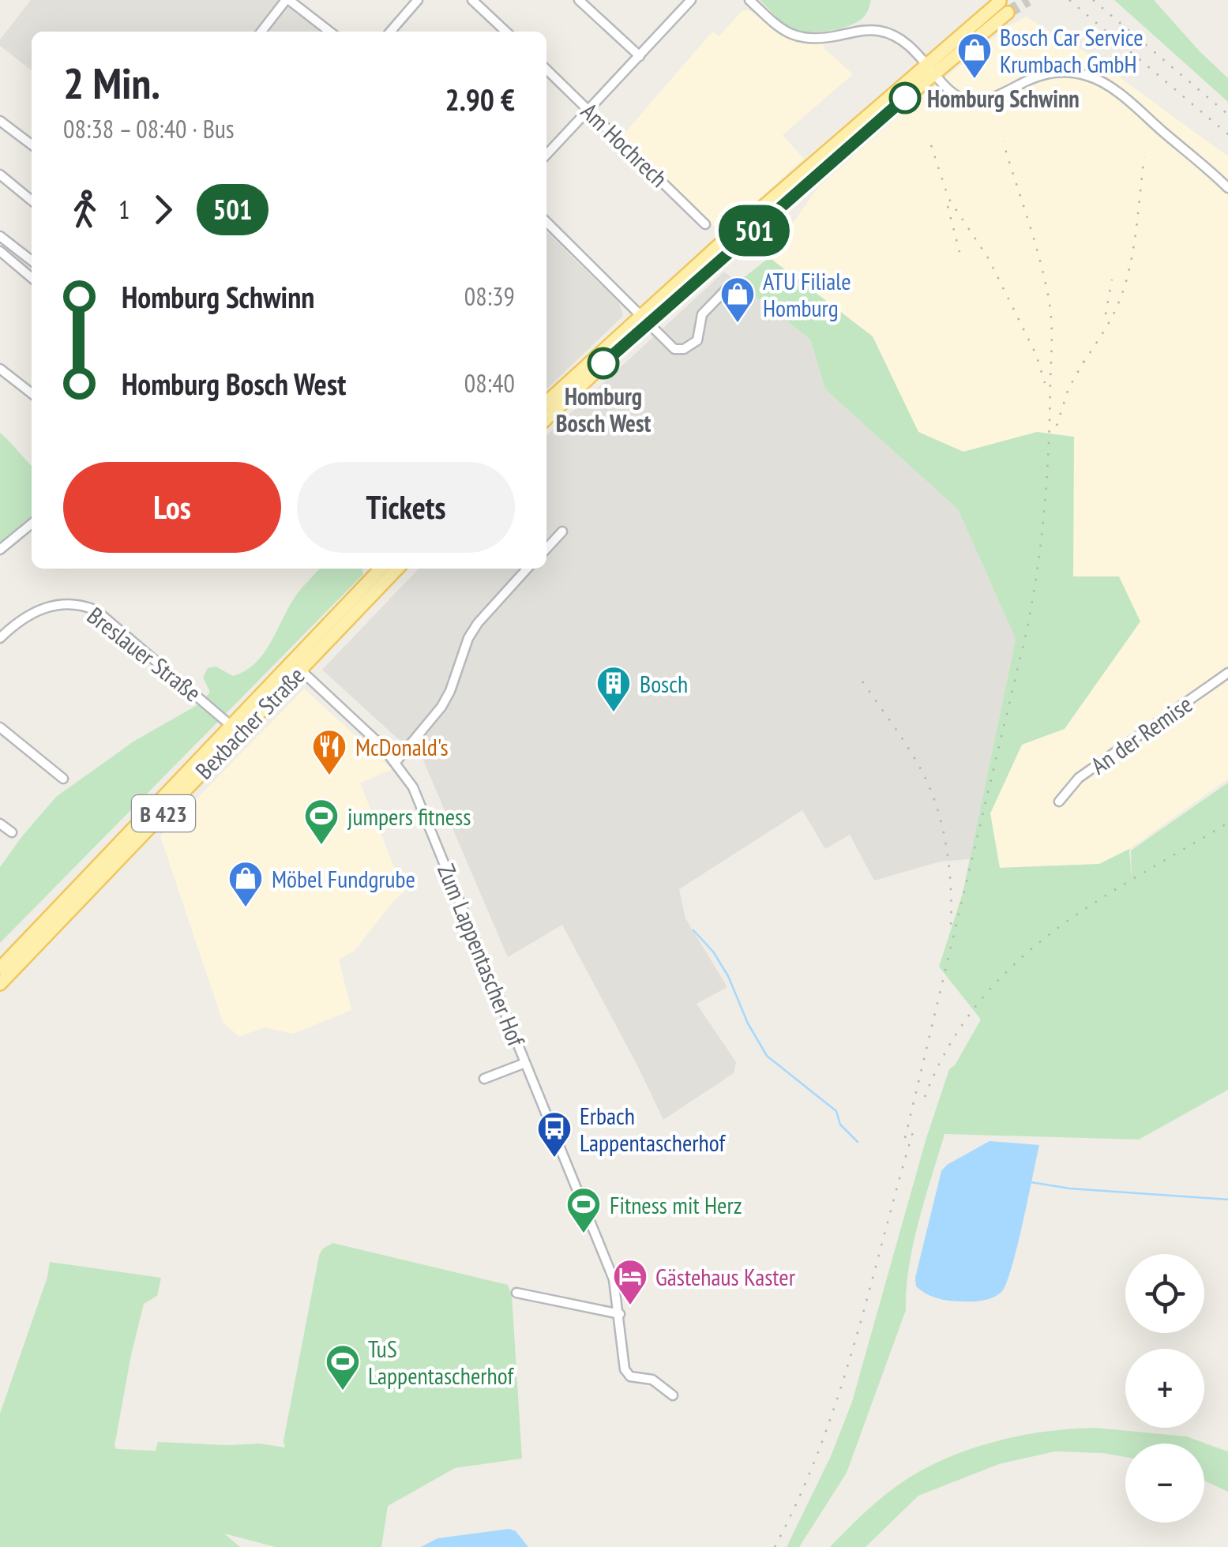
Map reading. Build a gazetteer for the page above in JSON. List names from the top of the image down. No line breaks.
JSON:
{"streets":{"main road":["Bexbacher Straße","B 423"],"street":["Am Hochrech","Breslauer Straße","An der Remise","Zum Lappentascher Hof"]},"crossings":[["Breslauer Straße","Bexbacher Straße"],["Bexbacher Straße","Zum Lappentascher Hof"]],"places":{"shop":["Bosch Car Service Krumbach GmbH","ATU Filiale Homburg","Möbel Fundgrube"],"other":["Homburg Schwinn","Homburg Bosch West"],"building":["Bosch"],"restaurant":["McDonald's"],"sports":["jumpers fitness","Fitness mit Herz","TuS Lappentascherhof"],"bus stop":["Erbach Lappentascherhof"],"hotel":["Gästehaus Kaster"]},"lines":["bus line 501"],"page":{"on_map":"501","heading":["2 Min.","08:38 – 08:40 · Bus","2.90 €"],"legs":["1","501"],"list":[{"name":"Homburg Schwinn","value":"08:39"},{"name":"Homburg Bosch West","value":"08:40"}],"buttons":["Los","Tickets"],"map_buttons":["+","−"]}}
